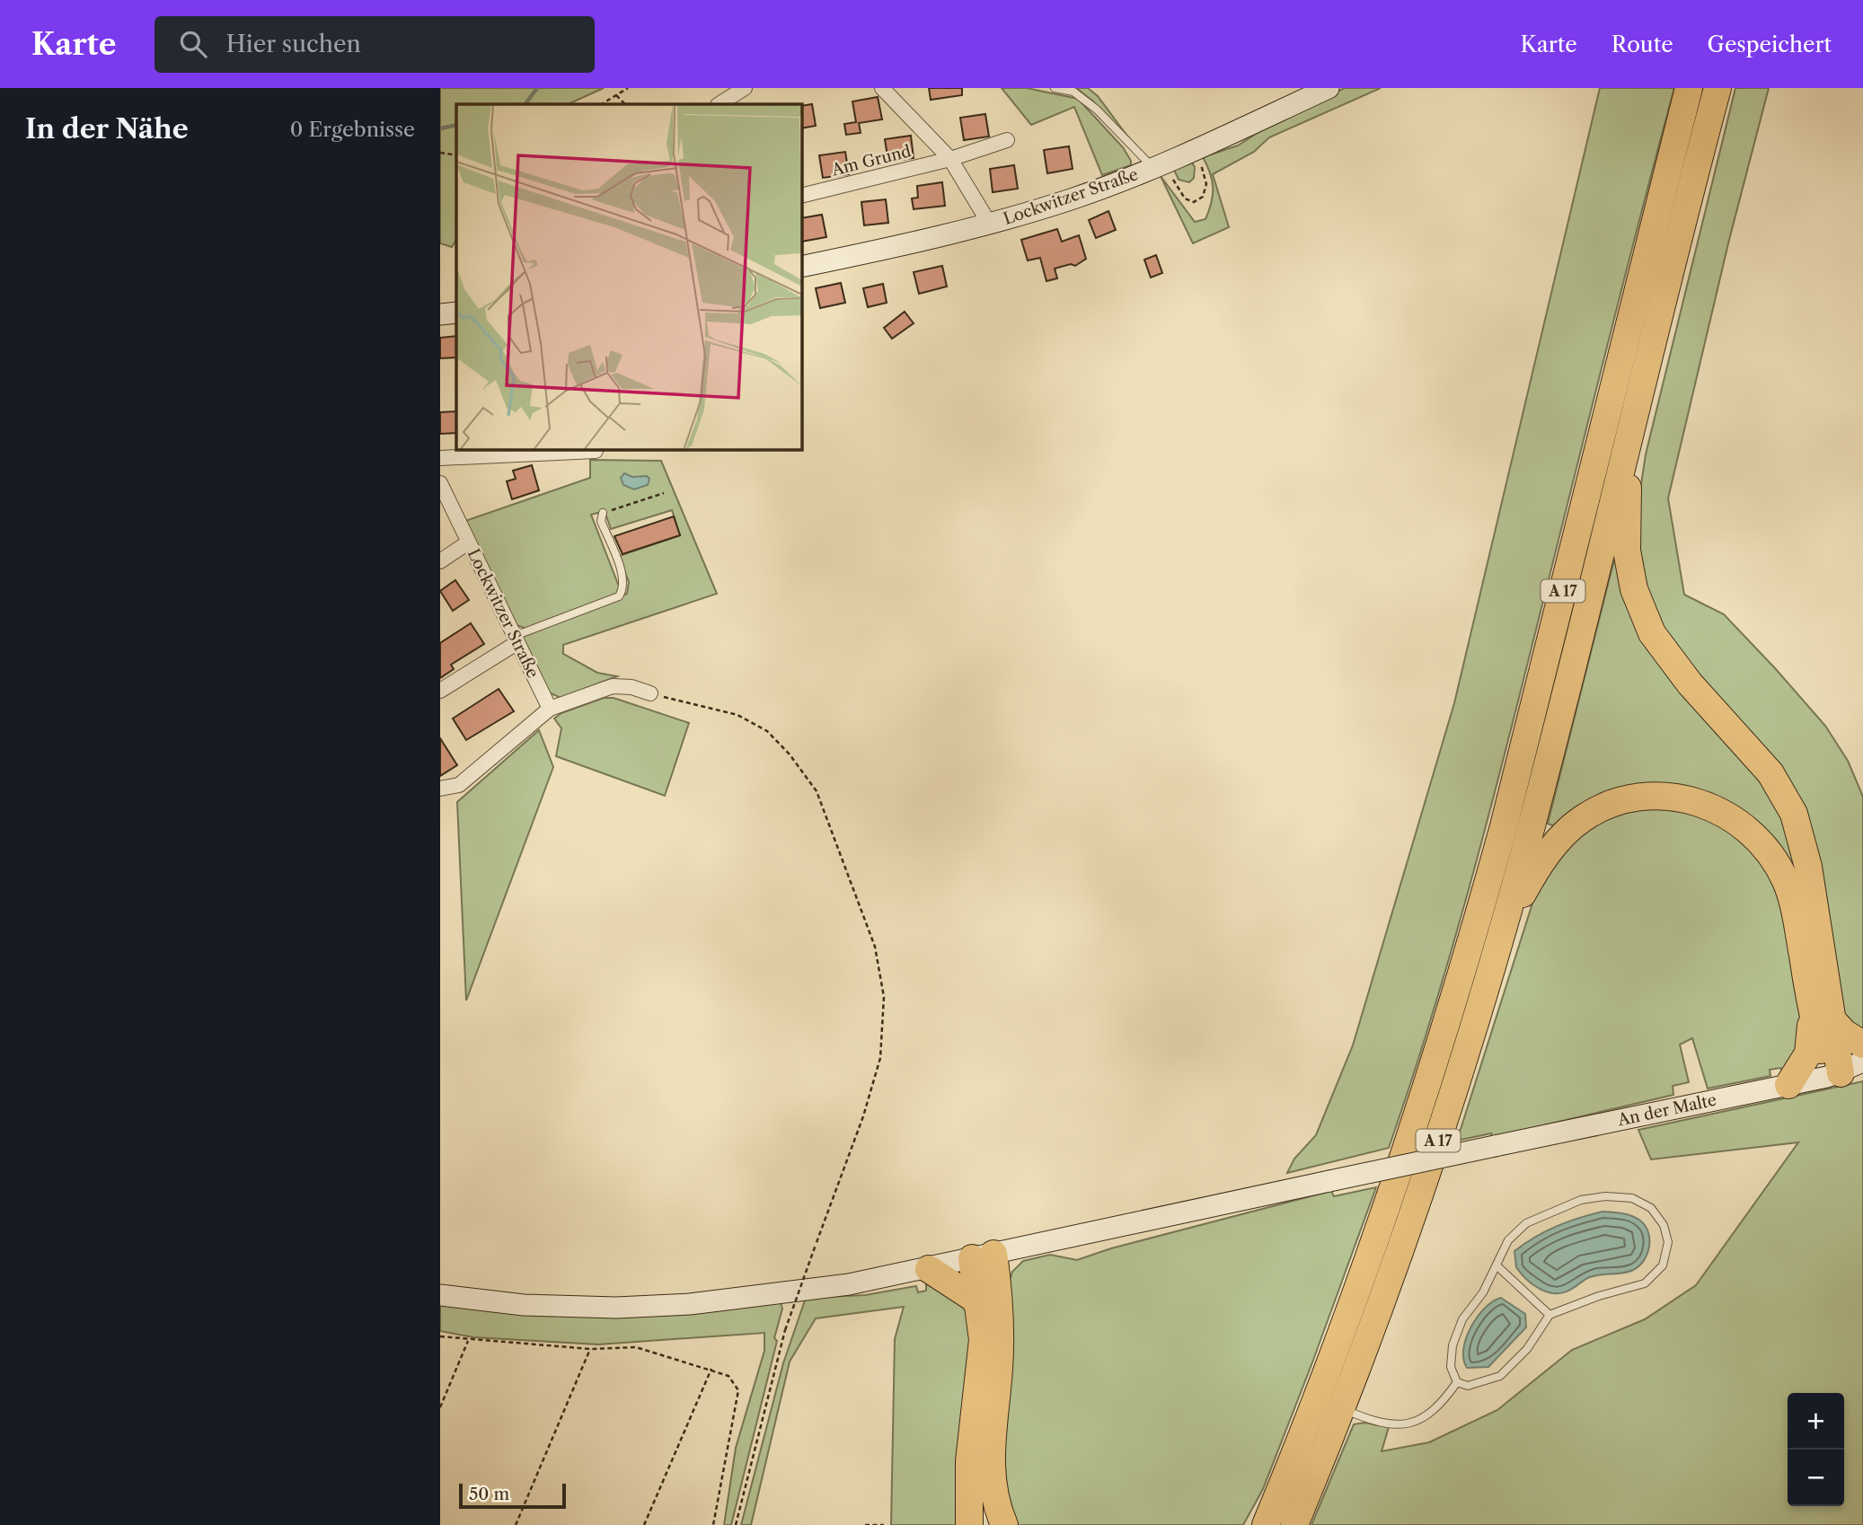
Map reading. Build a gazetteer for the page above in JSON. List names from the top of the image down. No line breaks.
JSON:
{"streets":{"highway":["A 17"],"main road":["Lockwitzer Straße","An der Malte"],"street":["Am Grund"]},"crossings":[["Am Grund","Lockwitzer Straße"]],"scale_bar":"50 m","page":{"header":"Karte","search":"Hier suchen","nav":["Karte","Route","Gespeichert"],"heading":["In der Nähe","0 Ergebnisse"],"map_buttons":["+","−"],"scale":"50 m"}}
